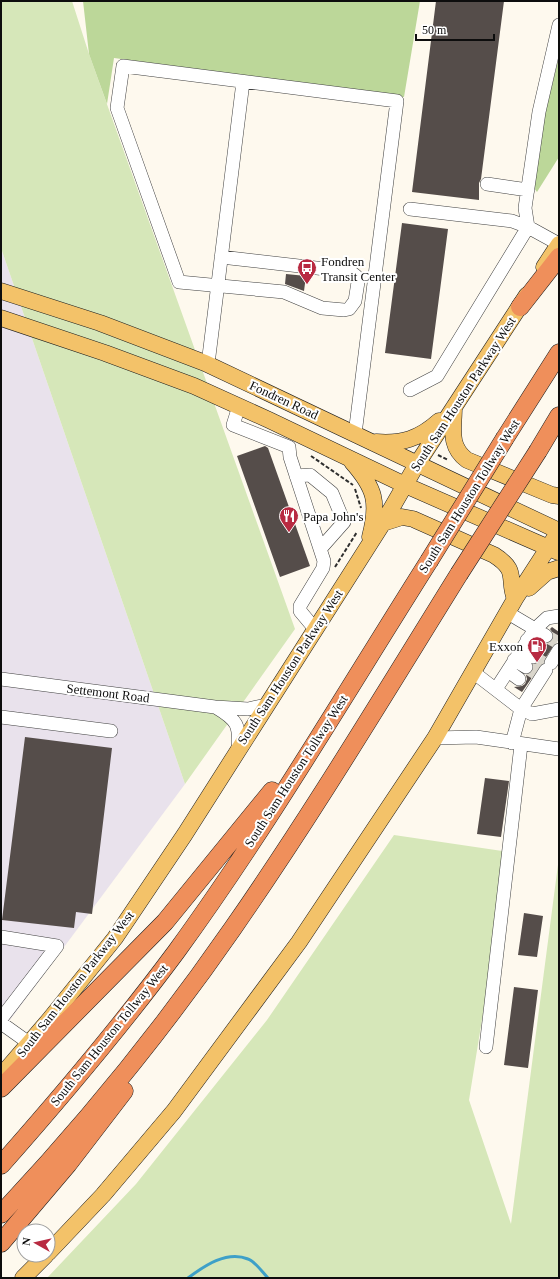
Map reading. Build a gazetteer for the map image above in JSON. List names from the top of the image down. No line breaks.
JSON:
{"streets":{"highway":["South Sam Houston Tollway West"],"main road":["South Sam Houston Parkway West","Fondren Road"],"street":["Settemont Road"]},"crossings":[["South Sam Houston Parkway West","Fondren Road"],["South Sam Houston Parkway West","Settemont Road"]],"places":{"bus stop":["Fondren Transit Center"],"restaurant":["Papa John's"],"fuel station":["Exxon"]},"scale_bar":"50 m","north":"left"}
